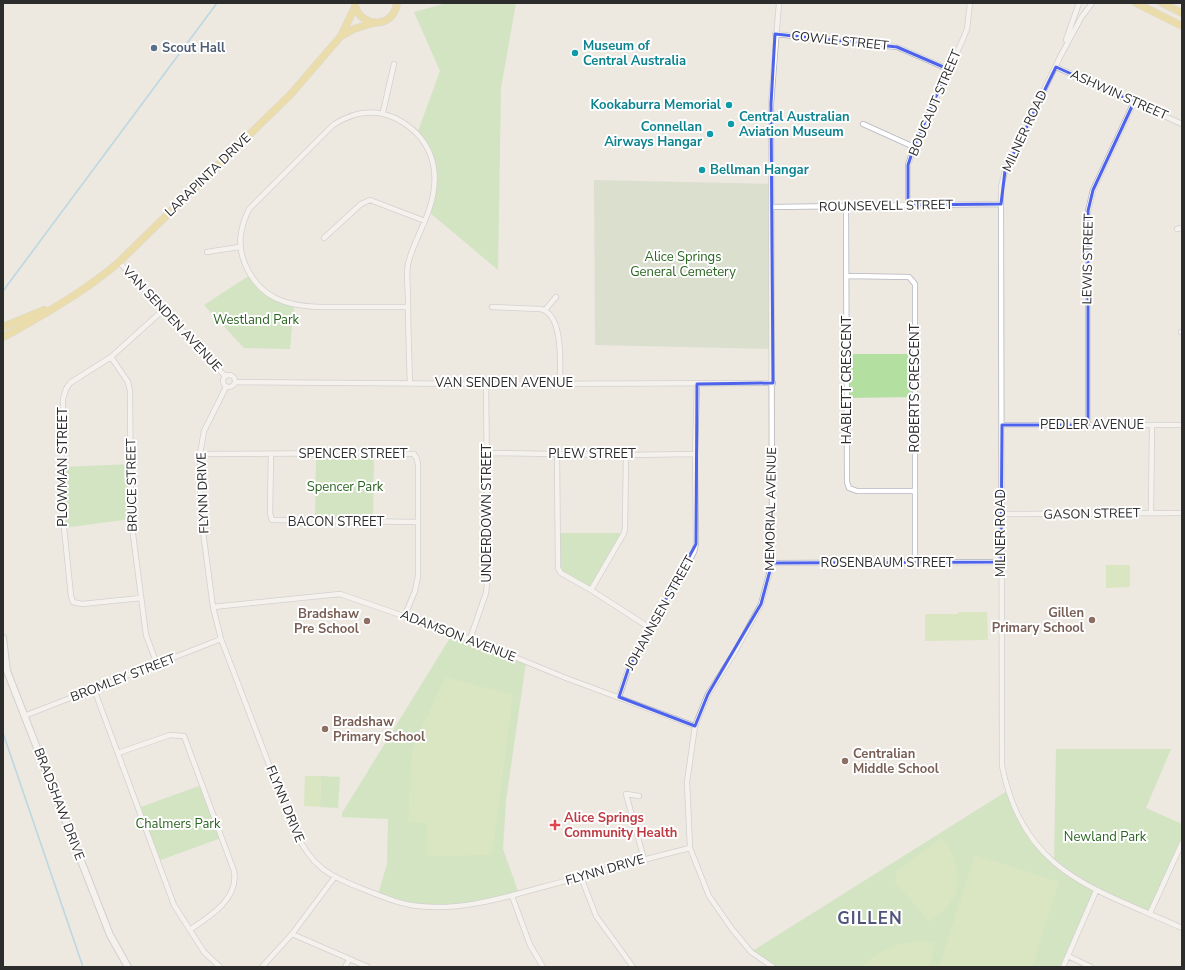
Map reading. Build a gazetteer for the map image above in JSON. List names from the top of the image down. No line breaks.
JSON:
{"streets":{"main road":["LARAPINTA DRIVE"],"street":["COWLE STREET","ASHWIN STREET","BOUCAUT STREET","MILNER ROAD","ROUNSEVELL STREET","LEWIS STREET","VAN SENDEN AVENUE","HABLETT CRESCENT","ROBERTS CRESCENT","PEDLER AVENUE","SPENCER STREET","PLEW STREET","PLOWMAN STREET","BRUCE STREET","FLYNN DRIVE","MEMORIAL AVENUE","UNDERDOWN STREET","GASON STREET","BACON STREET","ROSENBAUM STREET","JOHANNSEN STREET","ADAMSON AVENUE","BROMLEY STREET","BRADSHAW DRIVE"]},"crossings":[["COWLE STREET","BOUCAUT STREET"],["COWLE STREET","MEMORIAL AVENUE"],["ASHWIN STREET","MILNER ROAD"],["ASHWIN STREET","LEWIS STREET"],["BOUCAUT STREET","ROUNSEVELL STREET"],["MILNER ROAD","ROUNSEVELL STREET"],["MILNER ROAD","PEDLER AVENUE"],["MILNER ROAD","GASON STREET"],["MILNER ROAD","ROSENBAUM STREET"],["LARAPINTA DRIVE","VAN SENDEN AVENUE"],["ROUNSEVELL STREET","HABLETT CRESCENT"],["ROUNSEVELL STREET","MEMORIAL AVENUE"],["LEWIS STREET","PEDLER AVENUE"],["VAN SENDEN AVENUE","PLOWMAN STREET"],["VAN SENDEN AVENUE","FLYNN DRIVE"],["VAN SENDEN AVENUE","MEMORIAL AVENUE"],["VAN SENDEN AVENUE","UNDERDOWN STREET"],["VAN SENDEN AVENUE","JOHANNSEN STREET"],["HABLETT CRESCENT","ROBERTS CRESCENT"],["ROBERTS CRESCENT","ROSENBAUM STREET"],["SPENCER STREET","FLYNN DRIVE"],["SPENCER STREET","BACON STREET"],["SPENCER STREET","ADAMSON AVENUE"],["PLEW STREET","UNDERDOWN STREET"],["PLEW STREET","JOHANNSEN STREET"],["PLOWMAN STREET","BRUCE STREET"],["BRUCE STREET","BROMLEY STREET"],["FLYNN DRIVE","MEMORIAL AVENUE"],["FLYNN DRIVE","ADAMSON AVENUE"],["FLYNN DRIVE","BROMLEY STREET"],["MEMORIAL AVENUE","ROSENBAUM STREET"],["MEMORIAL AVENUE","ADAMSON AVENUE"],["UNDERDOWN STREET","ADAMSON AVENUE"],["JOHANNSEN STREET","ADAMSON AVENUE"],["BROMLEY STREET","BRADSHAW DRIVE"]],"districts":["GILLEN"],"parks":["Alice Springs General Cemetery","Westland Park","Spencer Park","Chalmers Park","Newland Park"],"places":{"other":["Scout Hall","Museum of Central Australia","Kookaburra Memorial","Central Australian Aviation Museum","Connellan Airways Hangar","Bellman Hangar","Gillen Primary School","Bradshaw Pre School","Bradshaw Primary School","Centralian Middle School"],"health":["Alice Springs Community Health"]}}
